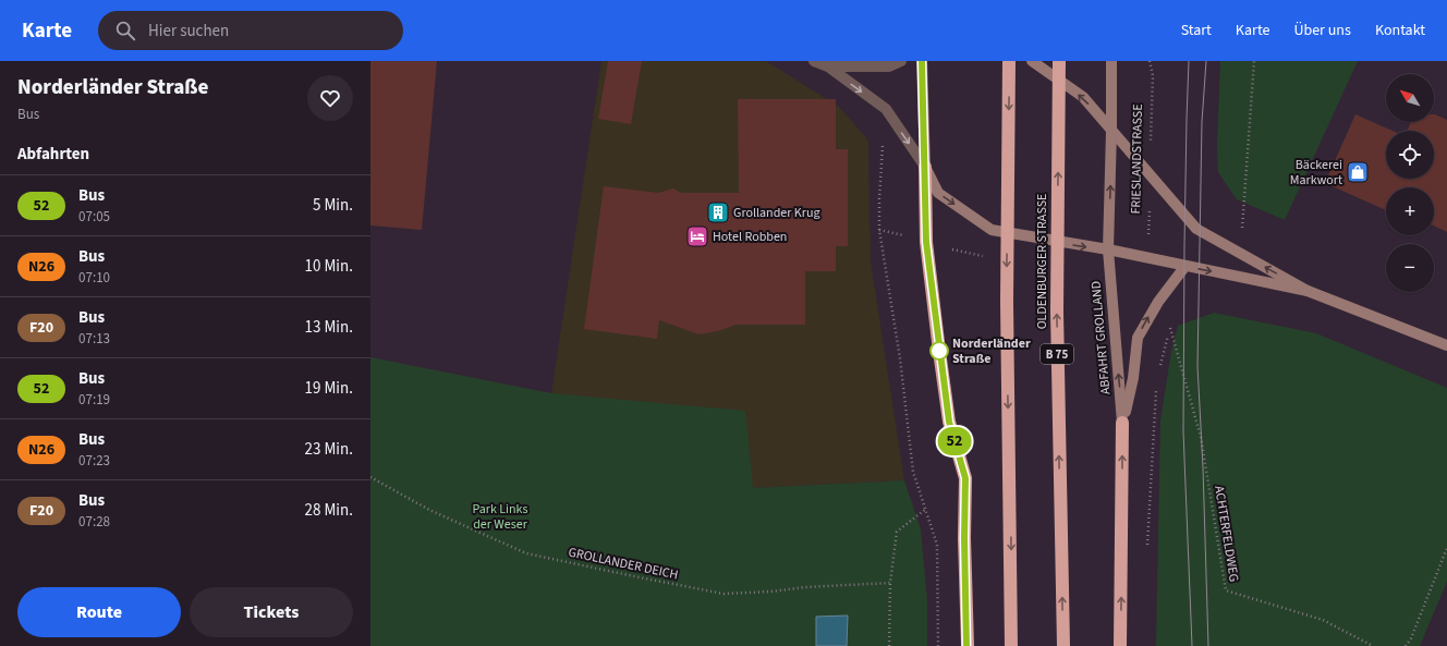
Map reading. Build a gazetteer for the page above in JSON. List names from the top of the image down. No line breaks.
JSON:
{"streets":{"highway":["OLDENBURGER STRASSE","B 75"],"street":["FRIESLANDSTRASSE","ABFAHRT GROLLAND"],"path":["ACHTERFELDWEG","GROLLANDER DEICH"]},"crossings":[["FRIESLANDSTRASSE","ABFAHRT GROLLAND"]],"one_way":["ABFAHRT GROLLAND"],"parks":["Park Links der Weser"],"places":{"shop":["Bäckerei Markwort"],"building":["Grollander Krug"],"hotel":["Hotel Robben"],"other":["Norderländer Straße"]},"lines":["bus line 52"],"north":"top left","page":{"header":"Karte","search":"Hier suchen","nav":["Start","Karte","Über uns","Kontakt"],"heading":[["Norderländer Straße","Bus"],"Abfahrten"],"on_map":"52","map_buttons":["+","−"],"list":[{"mark":"52","name":"Bus","note":"07:05","value":"5 Min."},{"mark":"N26","name":"Bus","note":"07:10","value":"10 Min."},{"mark":"F20","name":"Bus","note":"07:13","value":"13 Min."},{"mark":"52","name":"Bus","note":"07:19","value":"19 Min."},{"mark":"N26","name":"Bus","note":"07:23","value":"23 Min."},{"mark":"F20","name":"Bus","note":"07:28","value":"28 Min."}],"buttons":["Route","Tickets"]}}
